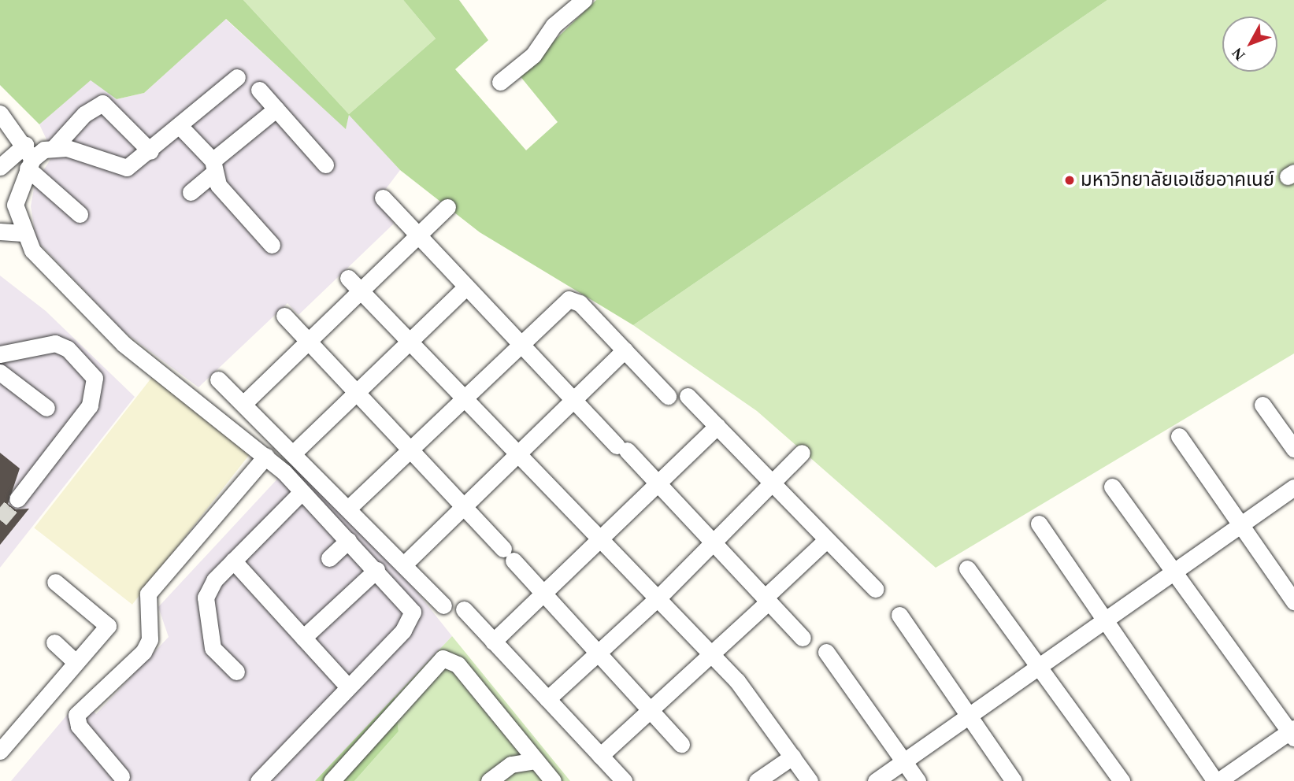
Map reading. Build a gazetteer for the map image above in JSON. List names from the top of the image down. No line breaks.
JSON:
{"places":["มหาวิทยาลัยเอเชียอาคเนย์"],"north":"bottom left"}
